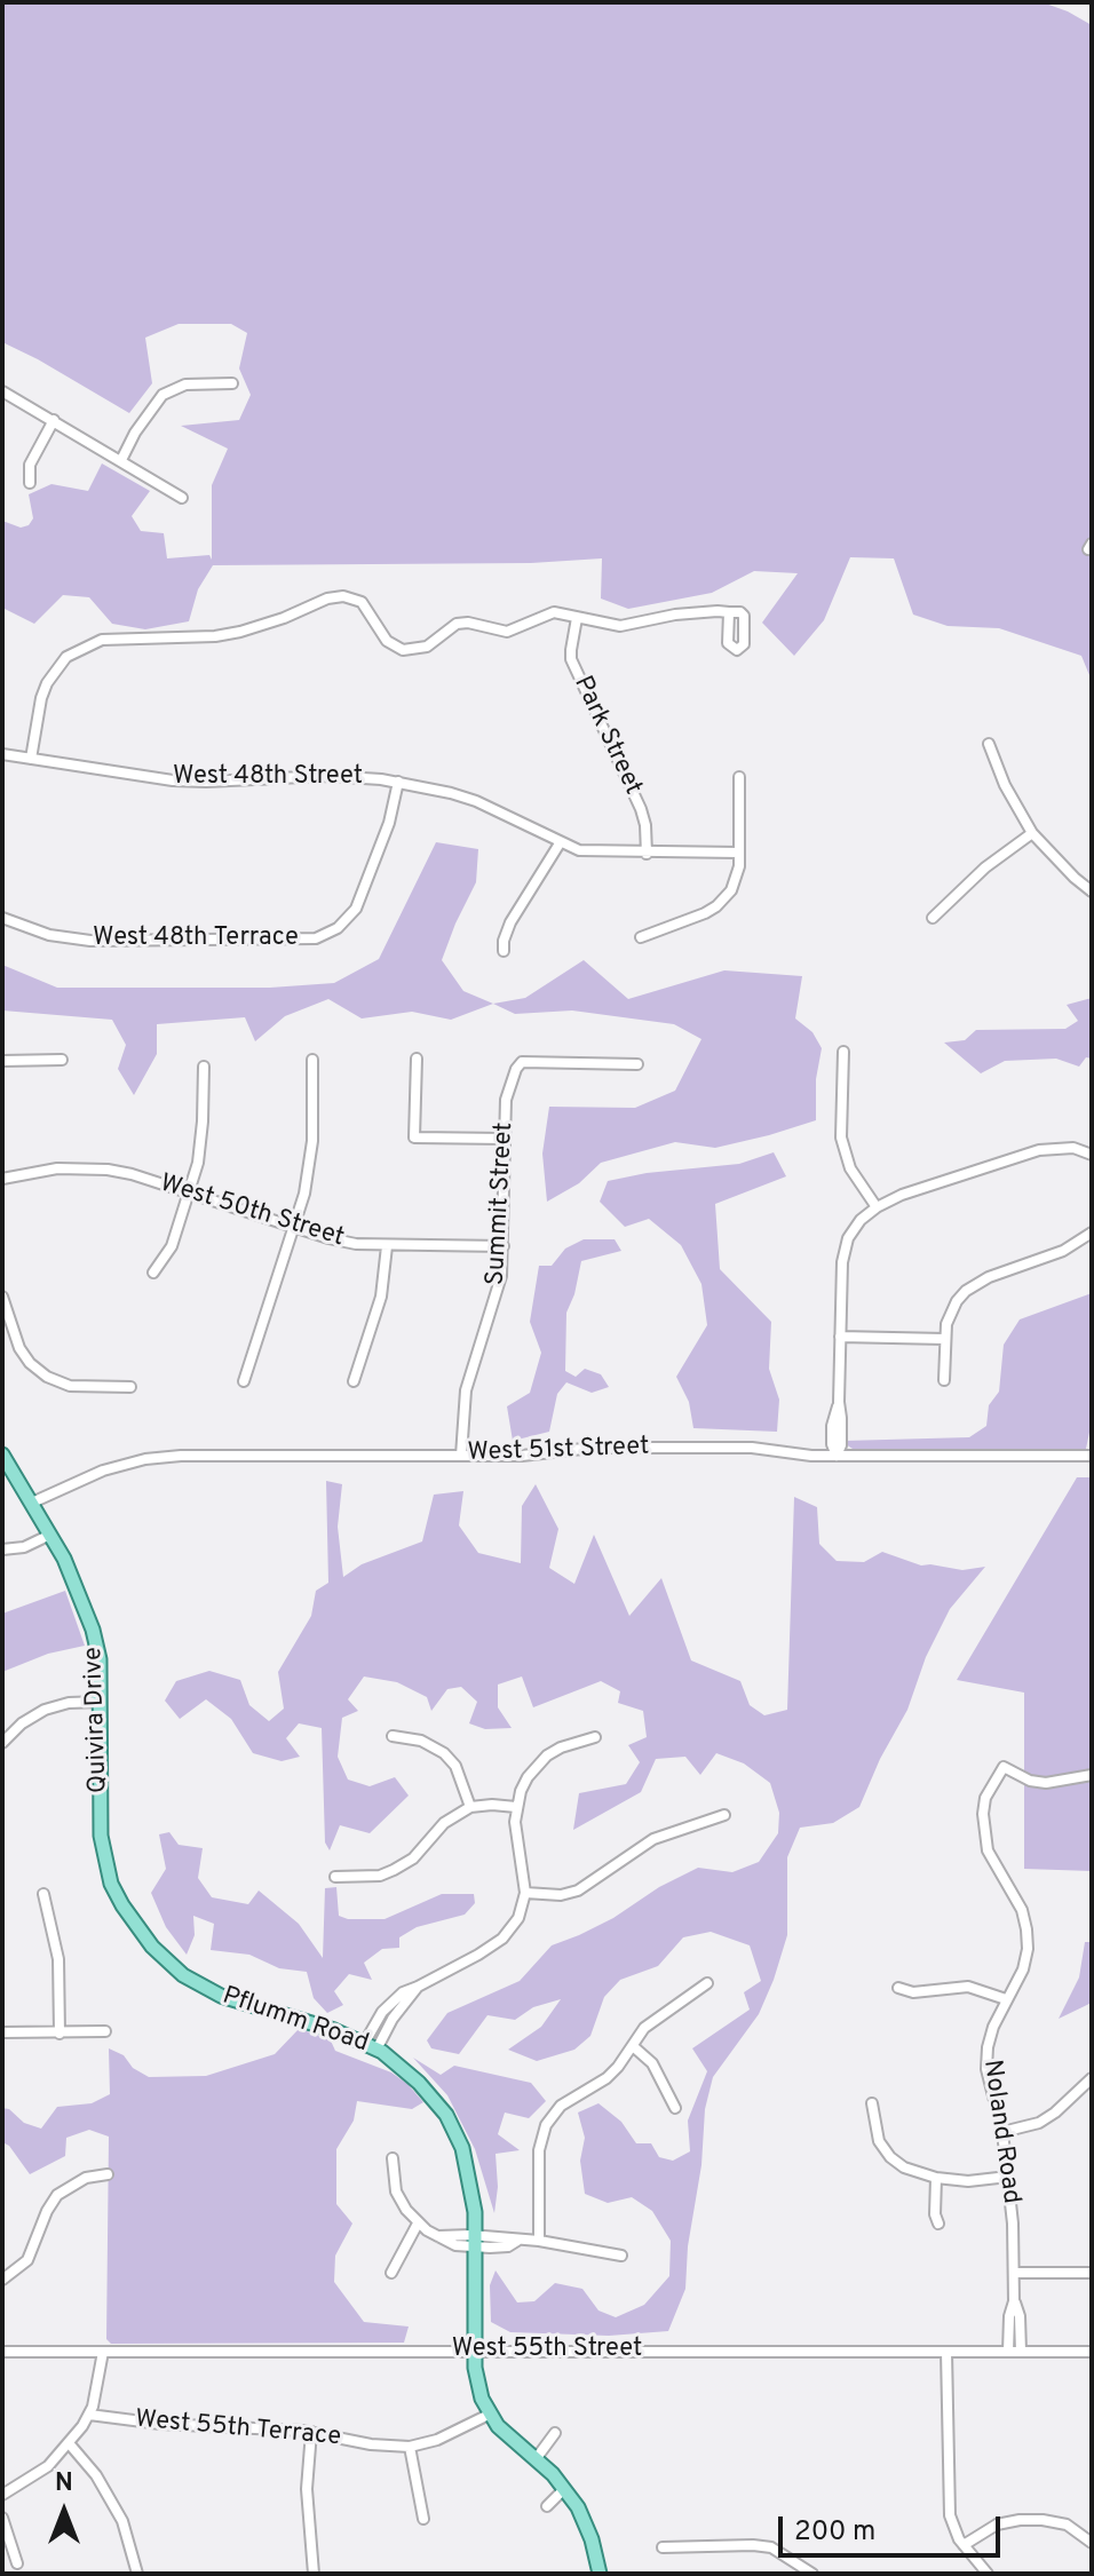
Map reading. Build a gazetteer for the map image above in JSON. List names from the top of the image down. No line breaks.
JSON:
{"streets":{"main road":["Quivira Drive","Pflumm Road"],"street":["Park Street","West 48th Street","West 48th Terrace","Summit Street","West 50th Street","West 51st Street","Noland Road","West 55th Street","West 55th Terrace"]},"crossings":[["Park Street","West 48th Street"],["West 48th Street","West 48th Terrace"],["Summit Street","West 50th Street"],["Summit Street","West 51st Street"],["West 51st Street","Quivira Drive"],["Quivira Drive","Pflumm Road"],["Pflumm Road","West 55th Street"],["Pflumm Road","West 55th Terrace"],["Noland Road","West 55th Street"]],"scale_bar":"200 m","north":"top"}
